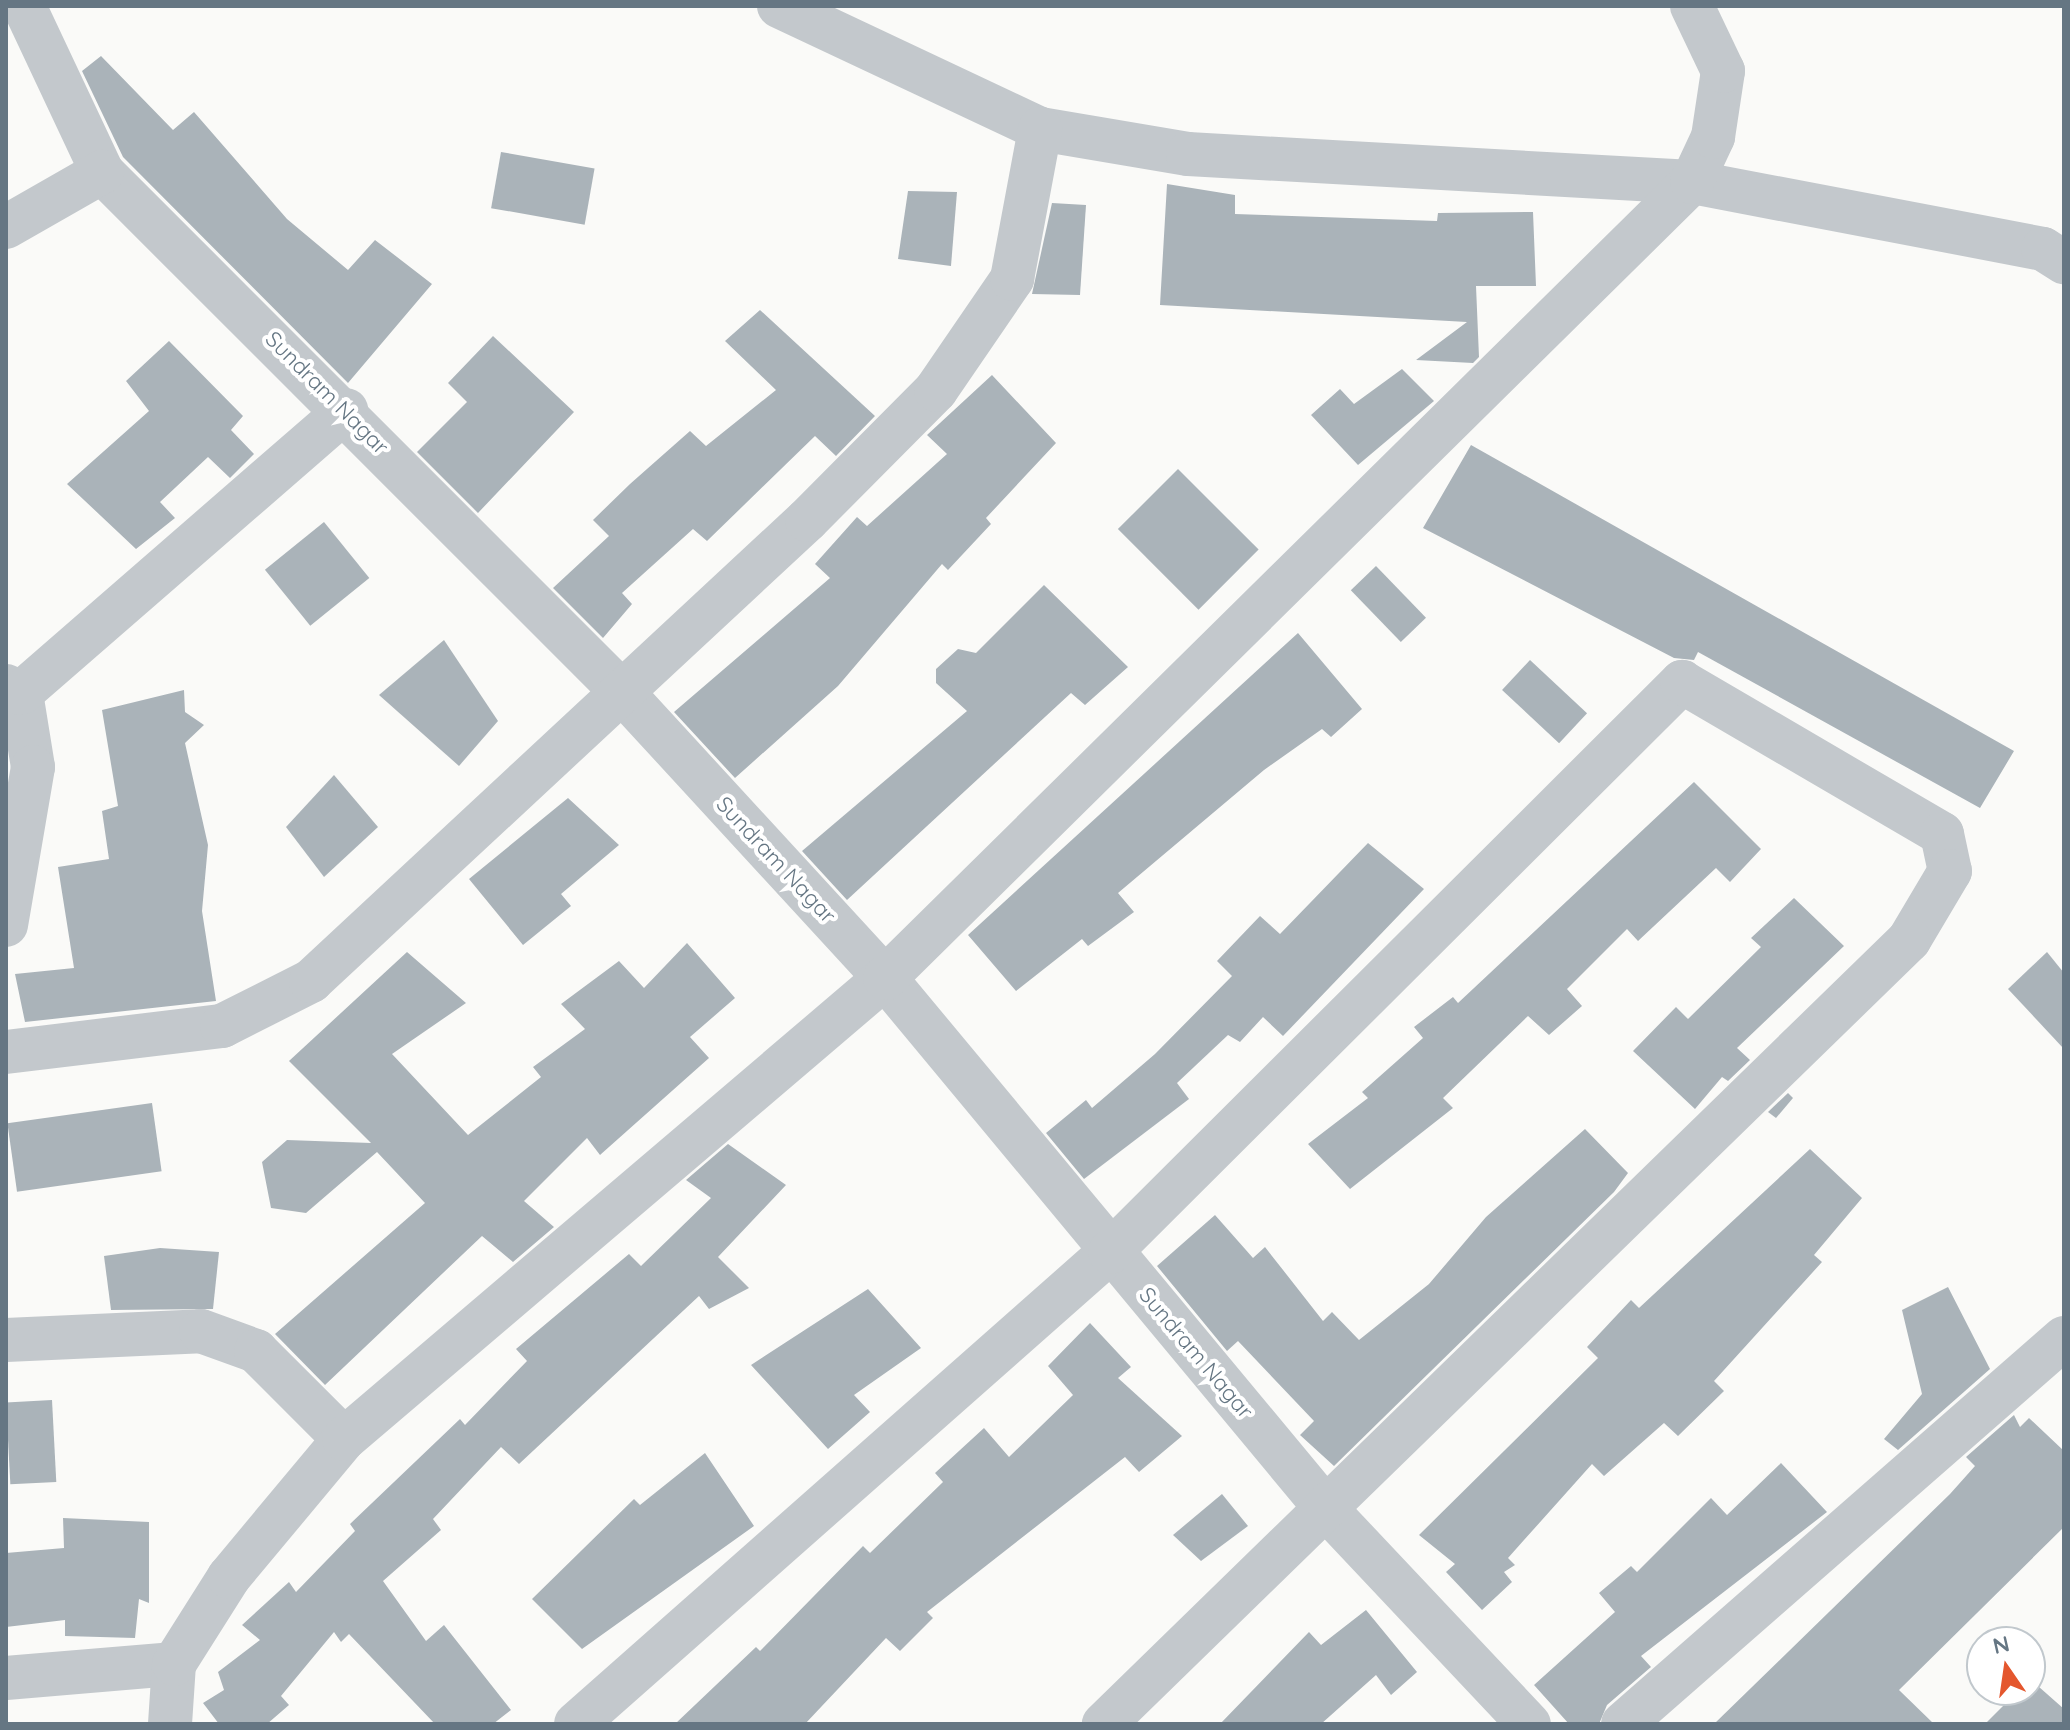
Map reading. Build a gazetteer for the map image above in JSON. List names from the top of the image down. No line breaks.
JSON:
{"streets":{"street":["Sundram Nagar"]},"north":"top"}
